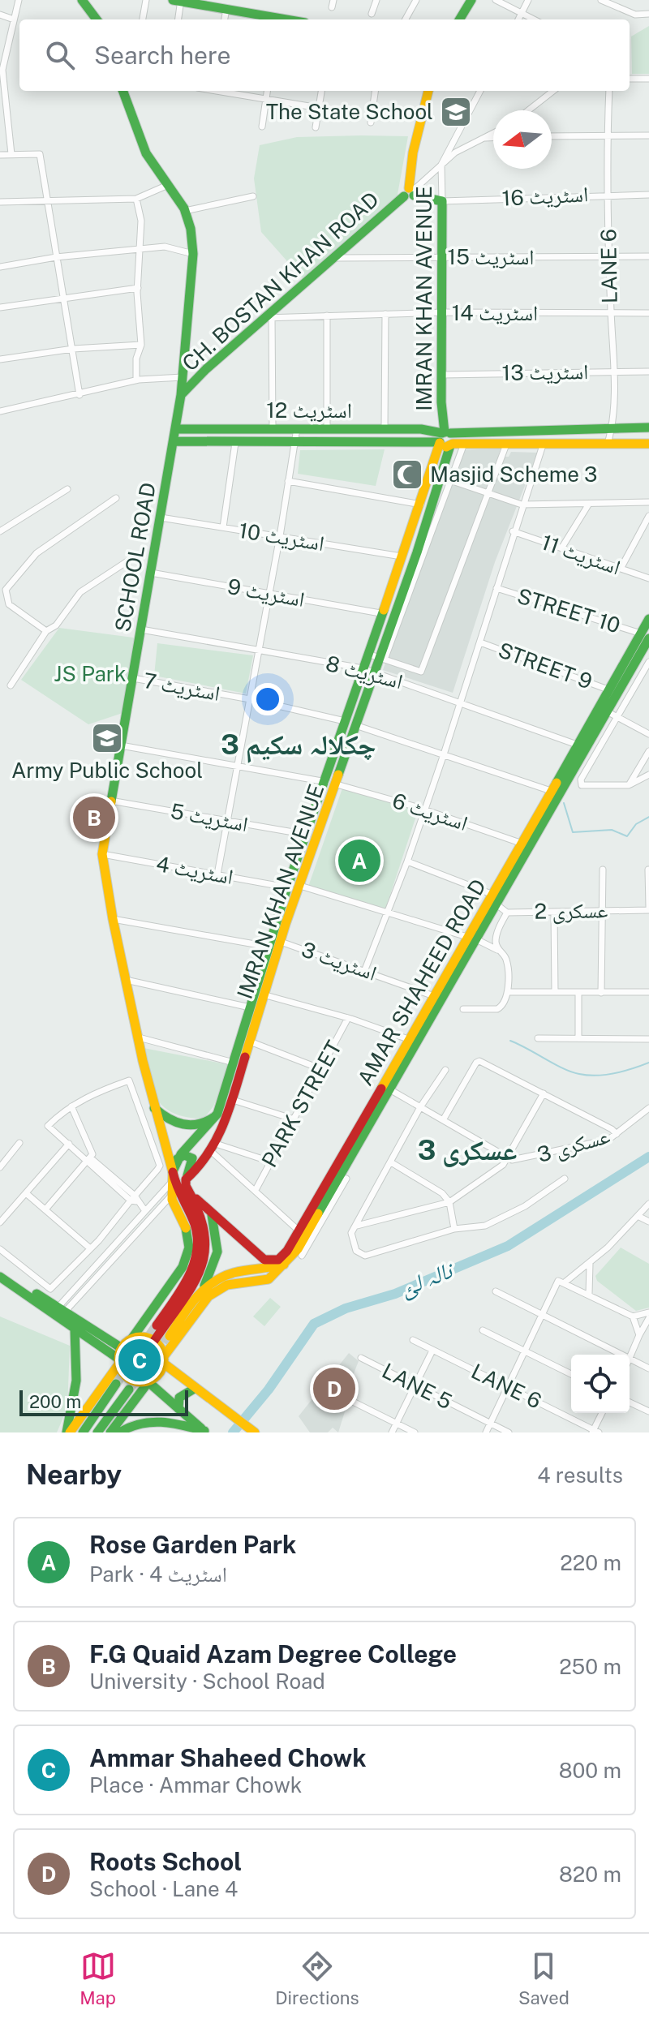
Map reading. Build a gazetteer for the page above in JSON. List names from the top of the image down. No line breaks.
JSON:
{"streets":{"main road":["CH. BOSTAN KHAN ROAD","IMRAN KHAN AVENUE","اسٹریٹ 12","SCHOOL ROAD","AMAR SHAHEED ROAD"],"street":["اسٹریٹ 16","اسٹریٹ 15","LANE 6","اسٹریٹ 14","اسٹریٹ 13","اسٹریٹ 10","اسٹریٹ 11","اسٹریٹ 9","STREET 10","STREET 9","اسٹریٹ 8","اسٹریٹ 7","اسٹریٹ 6","اسٹریٹ 5","اسٹریٹ 4","عسکری 2","اسٹریٹ 3","PARK STREET","عسکری 3","LANE 5"]},"crossings":[["اسٹریٹ 16","LANE 6"],["اسٹریٹ 16","IMRAN KHAN AVENUE"],["اسٹریٹ 15","LANE 6"],["اسٹریٹ 15","CH. BOSTAN KHAN ROAD"],["اسٹریٹ 15","IMRAN KHAN AVENUE"],["LANE 6","اسٹریٹ 14"],["LANE 6","اسٹریٹ 13"],["CH. BOSTAN KHAN ROAD","اسٹریٹ 14"],["CH. BOSTAN KHAN ROAD","SCHOOL ROAD"],["IMRAN KHAN AVENUE","اسٹریٹ 14"],["IMRAN KHAN AVENUE","اسٹریٹ 13"],["IMRAN KHAN AVENUE","اسٹریٹ 12"],["IMRAN KHAN AVENUE","اسٹریٹ 10"],["IMRAN KHAN AVENUE","SCHOOL ROAD"],["IMRAN KHAN AVENUE","اسٹریٹ 9"],["IMRAN KHAN AVENUE","اسٹریٹ 8"],["IMRAN KHAN AVENUE","اسٹریٹ 7"],["IMRAN KHAN AVENUE","اسٹریٹ 6"],["IMRAN KHAN AVENUE","اسٹریٹ 5"],["IMRAN KHAN AVENUE","اسٹریٹ 4"],["IMRAN KHAN AVENUE","اسٹریٹ 3"],["اسٹریٹ 12","SCHOOL ROAD"],["اسٹریٹ 10","SCHOOL ROAD"],["SCHOOL ROAD","اسٹریٹ 9"],["SCHOOL ROAD","اسٹریٹ 8"],["SCHOOL ROAD","اسٹریٹ 7"],["SCHOOL ROAD","اسٹریٹ 5"],["SCHOOL ROAD","اسٹریٹ 4"],["STREET 10","AMAR SHAHEED ROAD"],["STREET 9","AMAR SHAHEED ROAD"],["اسٹریٹ 8","AMAR SHAHEED ROAD"],["اسٹریٹ 6","AMAR SHAHEED ROAD"],["عسکری 2","AMAR SHAHEED ROAD"],["اسٹریٹ 3","AMAR SHAHEED ROAD"],["AMAR SHAHEED ROAD","عسکری 3"]],"districts":["چکلالہ سکیم 3","عسکری 3"],"water":["نالہ لئ"],"parks":["JS Park"],"places":{"school or university":["The State School","Army Public School"],"mosque":["Masjid Scheme 3"]},"scale_bar":"200 m","north":"left","page":{"search":"Search here","pins":["B","A","C","D"],"scale":"200 m","heading":["Nearby","4 results"],"list":[{"mark":"A","name":"Rose Garden Park","note":"Park · اسٹریٹ 4","value":"220 m"},{"mark":"B","name":"F.G Quaid Azam Degree College","note":"University · School Road","value":"250 m"},{"mark":"C","name":"Ammar Shaheed Chowk","note":"Place · Ammar Chowk","value":"800 m"},{"mark":"D","name":"Roots School","note":"School · Lane 4","value":"820 m"}],"nav":["Map","Directions","Saved"]}}
